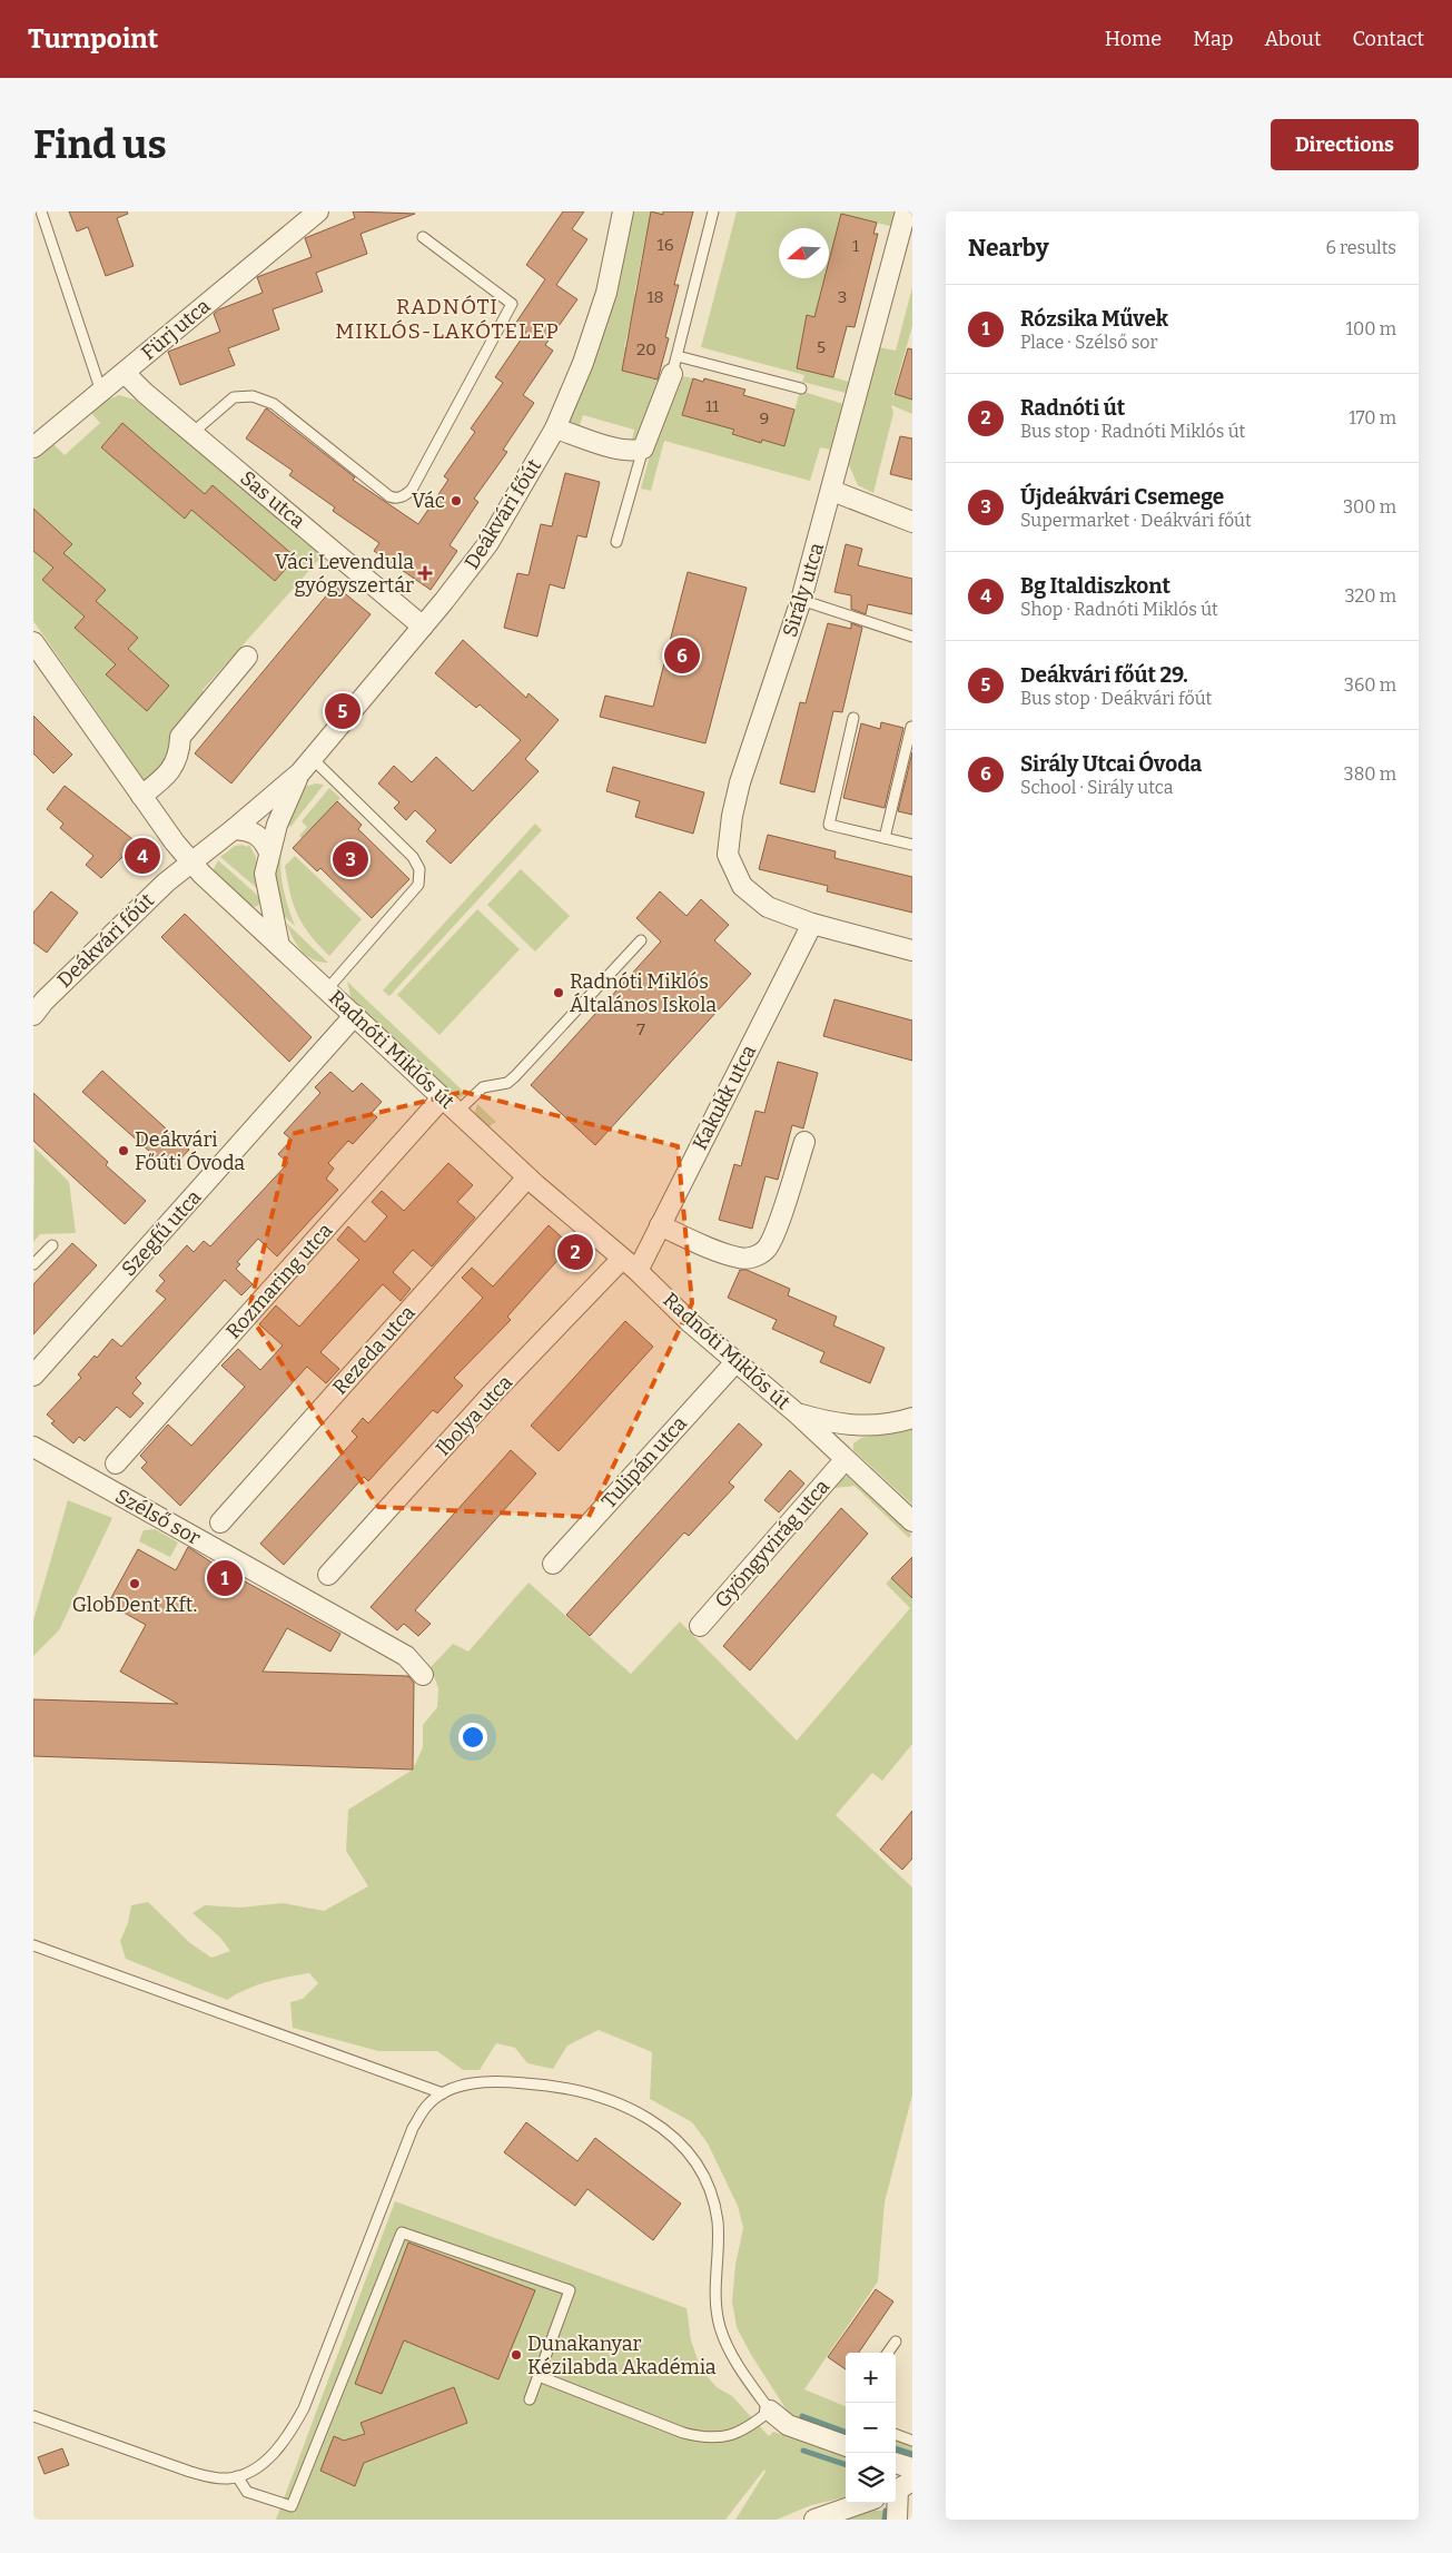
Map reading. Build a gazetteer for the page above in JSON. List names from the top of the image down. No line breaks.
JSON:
{"streets":{"street":["Fürj utca","Sas utca","Deákvári főút","Sirály utca","Radnóti Miklós út","Kakukk utca","Szegfű utca","Rozmaring utca","Rezeda utca","Ibolya utca","Tulipán utca","Szélső sor","Gyöngyvirág utca"]},"crossings":[["Fürj utca","Sas utca"],["Sas utca","Deákvári főút"],["Deákvári főút","Radnóti Miklós út"],["Sirály utca","Kakukk utca"],["Radnóti Miklós út","Kakukk utca"],["Radnóti Miklós út","Szegfű utca"],["Radnóti Miklós út","Rozmaring utca"],["Radnóti Miklós út","Rezeda utca"],["Radnóti Miklós út","Ibolya utca"],["Radnóti Miklós út","Tulipán utca"],["Radnóti Miklós út","Gyöngyvirág utca"]],"districts":["RADNÓTI MIKLÓS-LAKÓTELEP"],"places":{"other":["Vác","Radnóti Miklós Általános Iskola","Deákvári Főúti Óvoda","GlobDent Kft.","Dunakanyar Kézilabda Akadémia"],"health":["Váci Levendula gyógyszertár"]},"house_numbers":["16","1","18","3","5","20","11","9","7"],"north":"left","page":{"header":"Turnpoint","nav":["Home","Map","About","Contact"],"buttons":"Directions","title":"Find us","heading":["Nearby","6 results"],"list":[{"mark":"1","name":"Rózsika Művek","note":"Place · Szélső sor","value":"100 m"},{"mark":"2","name":"Radnóti út","note":"Bus stop · Radnóti Miklós út","value":"170 m"},{"mark":"3","name":"Újdeákvári Csemege","note":"Supermarket · Deákvári főút","value":"300 m"},{"mark":"4","name":"Bg Italdiszkont","note":"Shop · Radnóti Miklós út","value":"320 m"},{"mark":"5","name":"Deákvári főút 29.","note":"Bus stop · Deákvári főút","value":"360 m"},{"mark":"6","name":"Sirály Utcai Óvoda","note":"School · Sirály utca","value":"380 m"}],"pins":["6","5","4","3","2","1"],"map_buttons":["+","−"]}}
